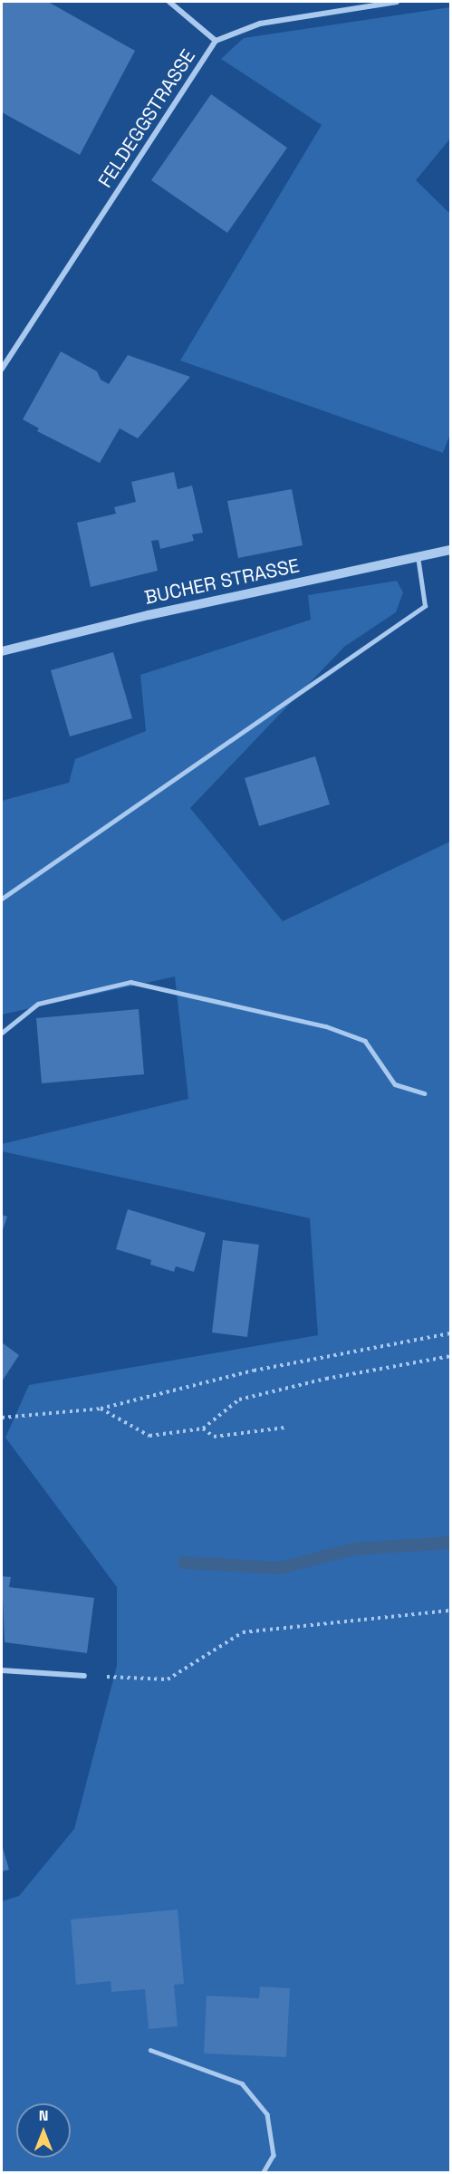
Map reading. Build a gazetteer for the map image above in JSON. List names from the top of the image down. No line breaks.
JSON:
{"streets":{"street":["FELDEGGSTRASSE","BUCHER STRASSE"]},"north":"top"}
